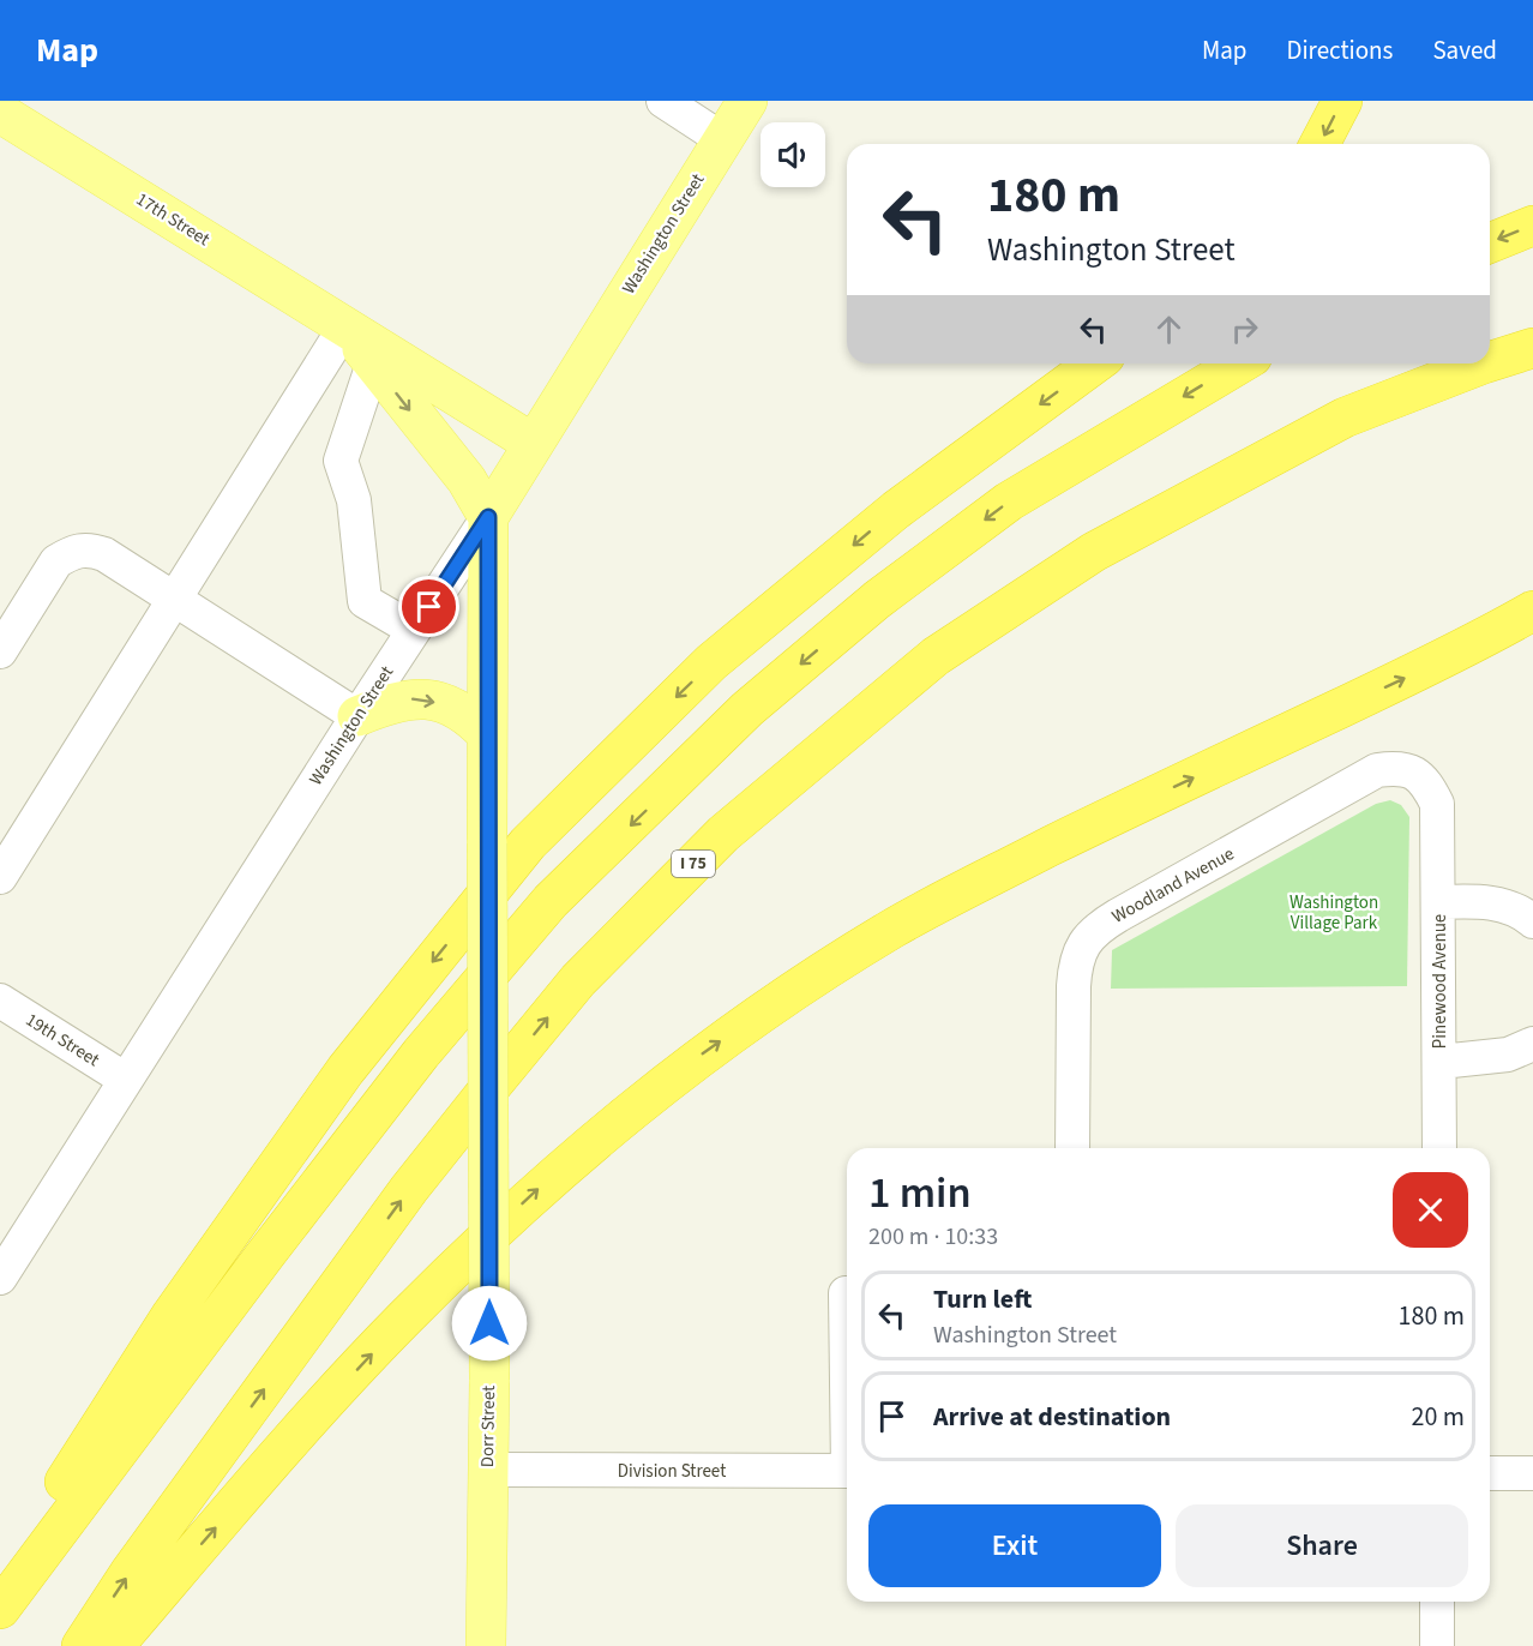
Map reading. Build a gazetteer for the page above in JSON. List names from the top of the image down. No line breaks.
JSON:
{"streets":{"highway":["I 75"],"main road":["17th Street","Washington Street","Dorr Street"],"street":["Woodland Avenue","Pinewood Avenue","19th Street","Division Street"]},"crossings":[["17th Street","Washington Street"],["17th Street","Dorr Street"],["Washington Street","19th Street"],["Washington Street","Dorr Street"],["Woodland Avenue","Pinewood Avenue"],["Dorr Street","Division Street"]],"parks":["Washington Village Park"],"page":{"header":"Map","nav":["Map","Directions","Saved"],"turn":["180 m","Washington Street"],"heading":["1 min","200 m · 10:33"],"list":[{"name":"Turn left","note":"Washington Street","value":"180 m"},{"name":"Arrive at destination","value":"20 m"}],"buttons":["Exit","Share"]}}
